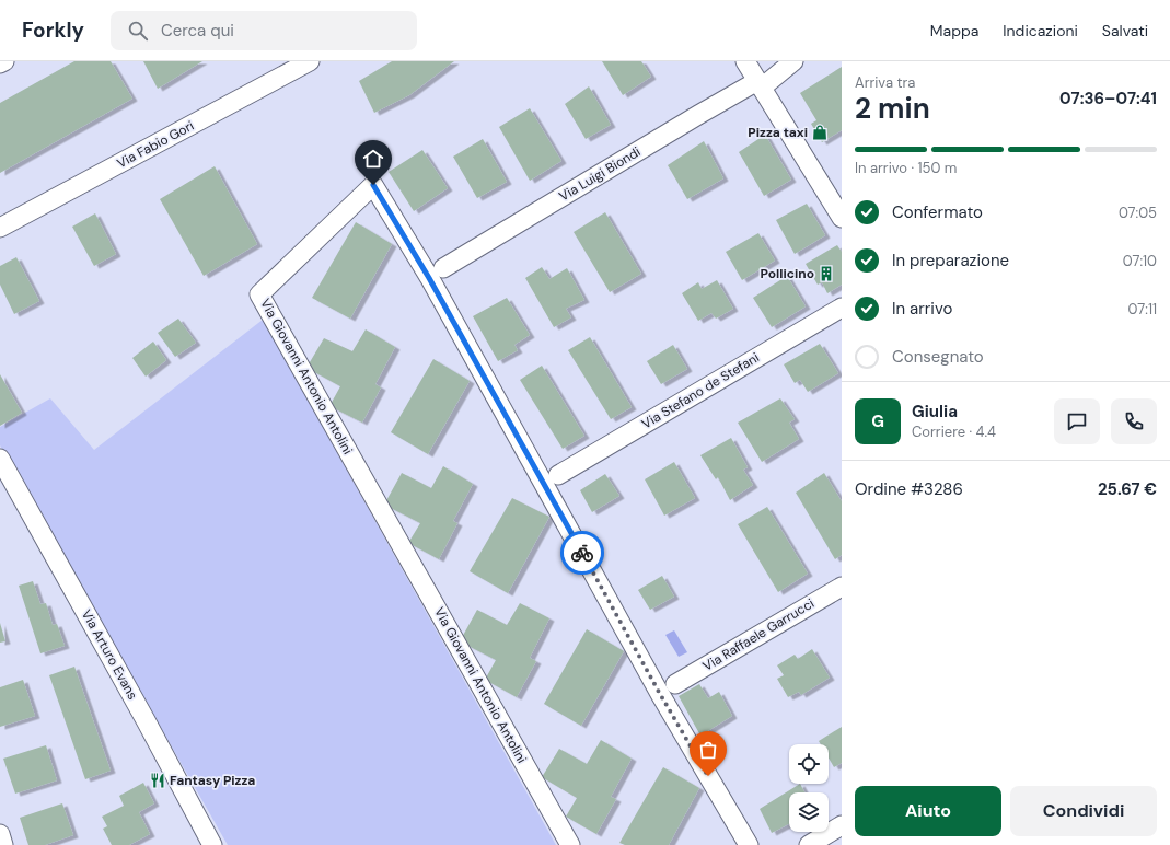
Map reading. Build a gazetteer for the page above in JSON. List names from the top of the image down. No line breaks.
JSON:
{"streets":{"street":["Via Fabio Gori","Via Luigi Biondi","Via Giovanni Antonio Antolini","Via Stefano de Stefani","Via Raffaele Garrucci","Via Arturo Evans"]},"places":{"shop":["Pizza taxi"],"building":["Pollicino"],"restaurant":["Fantasy Pizza"]},"page":{"header":"Forkly","search":"Cerca qui","nav":["Mappa","Indicazioni","Salvati"],"heading":["2 min","Arriva tra","07:36–07:41"],"panel":["Giulia","Corriere · 4.4","Ordine #3286","25.67 €"],"bar":"In arrivo · 150 m","list":[["Confermato","07:05"],["In preparazione","07:10"],["In arrivo","07:11"],"Consegnato"],"round":"G","buttons":["Aiuto","Condividi"]}}
